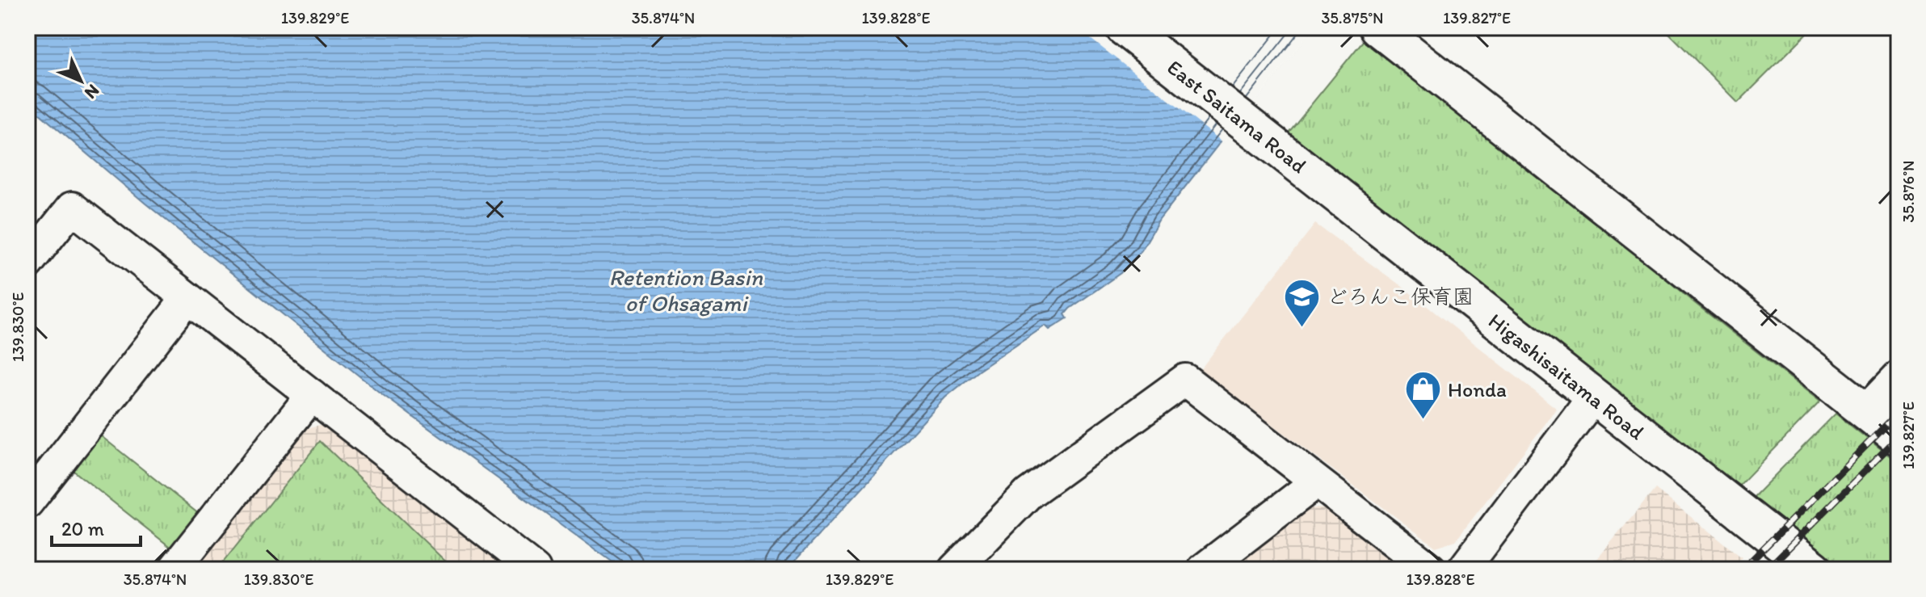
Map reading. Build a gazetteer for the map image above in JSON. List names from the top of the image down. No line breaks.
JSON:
{"streets":{"highway":["East Saitama Road","Higashisaitama Road"]},"crossings":[["East Saitama Road","Higashisaitama Road"]],"water":["Retention Basin of Ohsagami"],"places":{"school or university":["どろんこ保育園"],"shop":["Honda"]},"scale_bar":"20 m","north":"bottom right","coordinates":["139.829°E","35.874°N","139.828°E","35.875°N","139.827°E","35.876°N","139.830°E"]}
